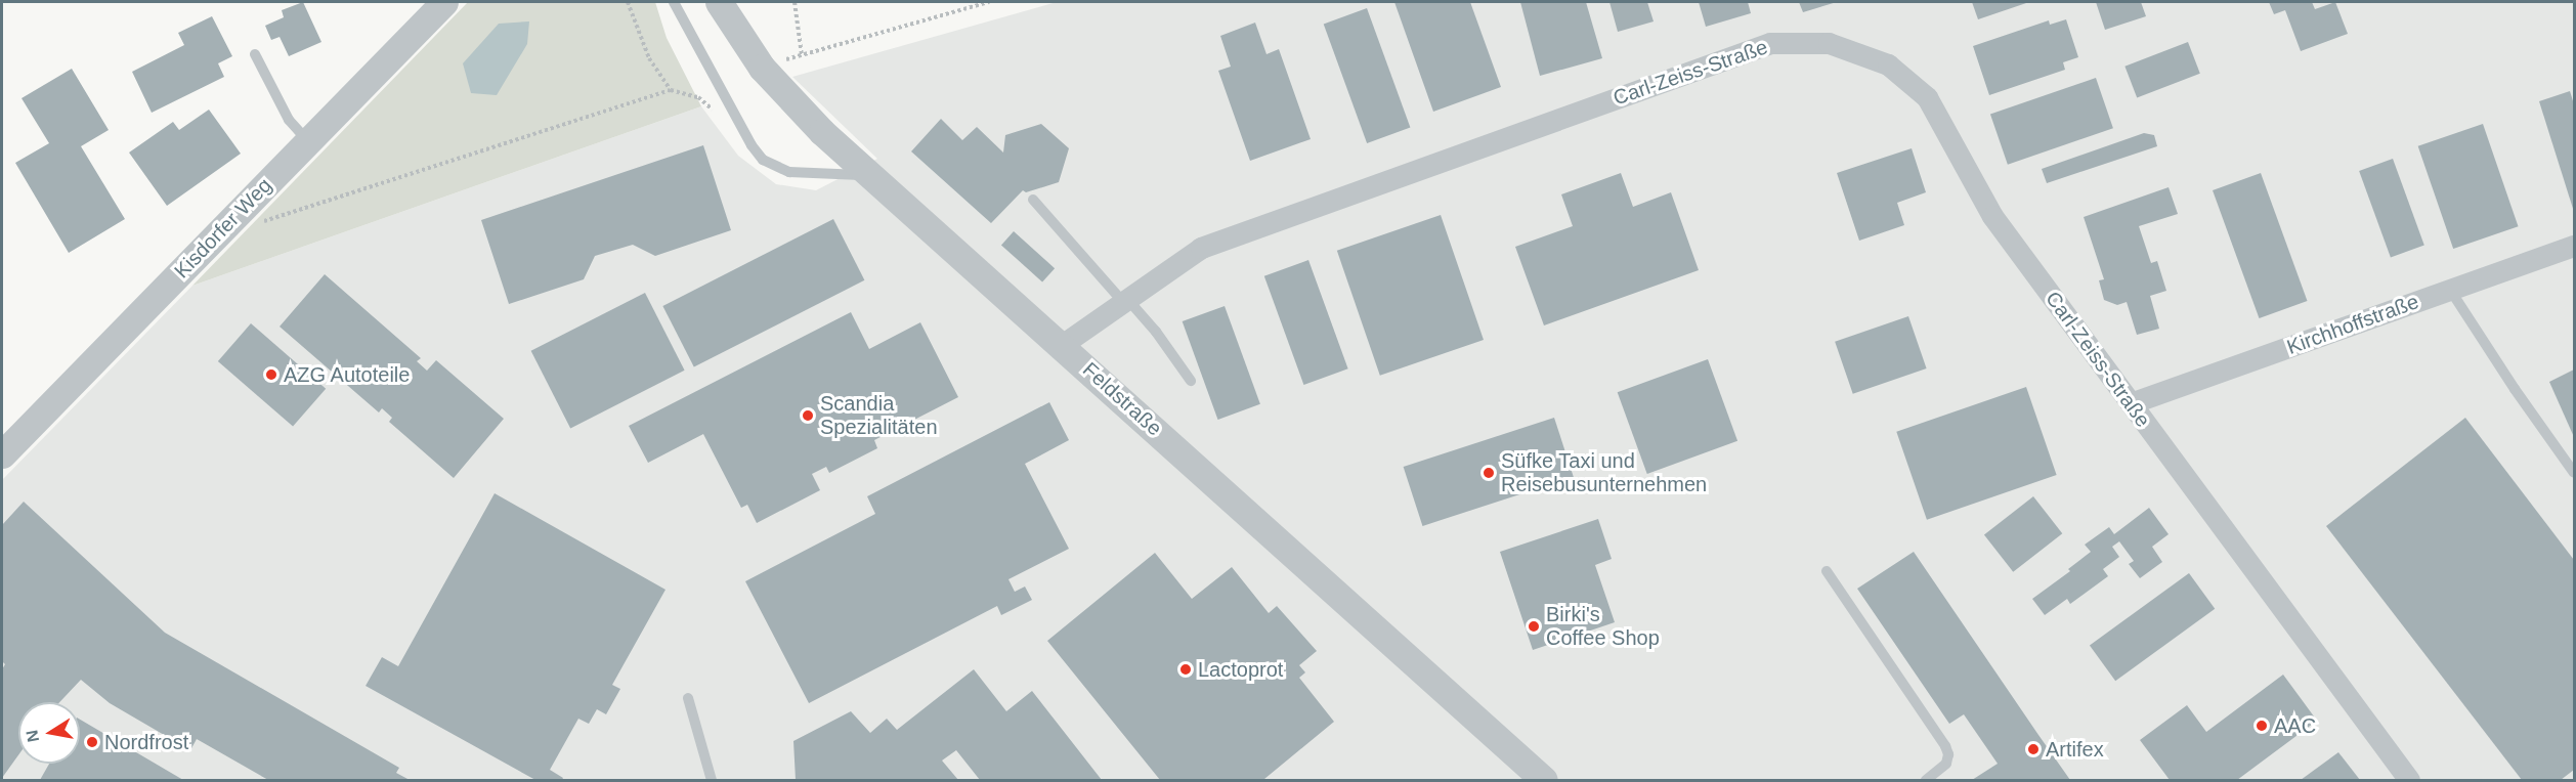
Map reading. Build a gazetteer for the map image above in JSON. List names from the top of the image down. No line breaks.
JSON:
{"streets":{"street":["Carl-Zeiss-Straße","Kisdorfer Weg","Kirchhoffstraße","Feldstraße"]},"crossings":[["Carl-Zeiss-Straße","Kirchhoffstraße"],["Carl-Zeiss-Straße","Feldstraße"]],"places":["AZG Autoteile","Scandia Spezialitäten","Süfke Taxi und Reisebusunternehmen","Birki's Coffee Shop","Lactoprot","AAC","Nordfrost","Artifex"],"north":"left"}
